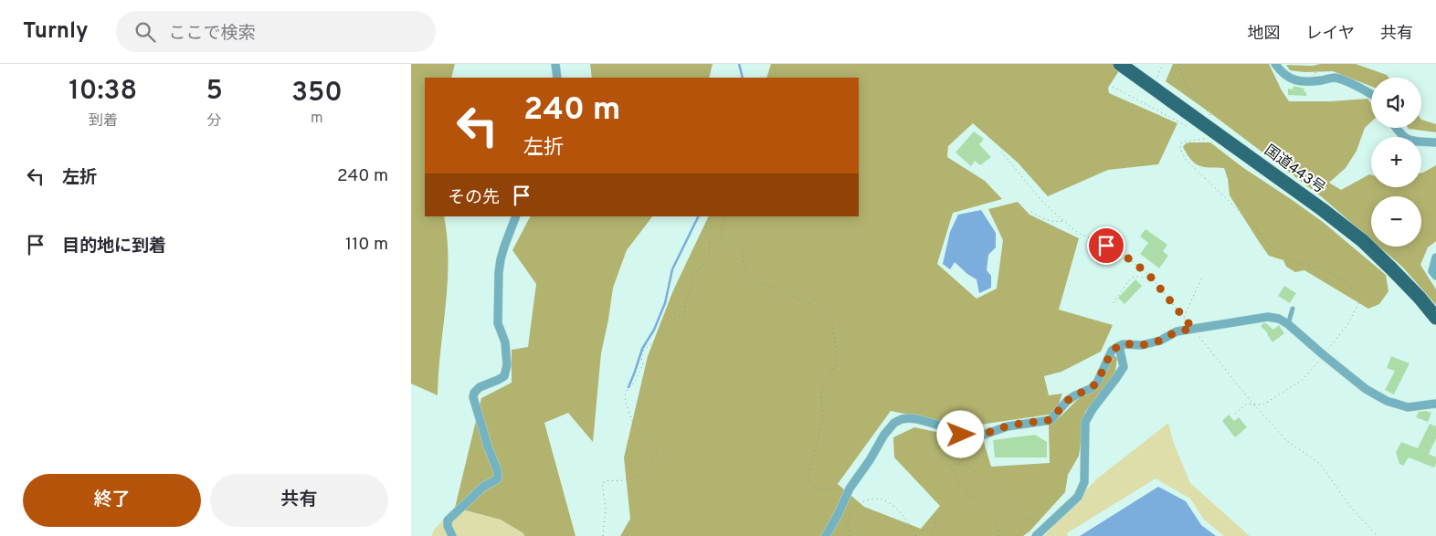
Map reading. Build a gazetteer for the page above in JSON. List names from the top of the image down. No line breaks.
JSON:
{"streets":{"highway":["国道443号"]},"page":{"header":"Turnly","search":"ここで検索","nav":["地図","レイヤ","共有"],"eta":["10:38","到着","5","分","350","m"],"map_buttons":["+","−"],"turn":["240 m","左折"],"list":[{"name":"左折","value":"240 m"},{"name":"目的地に到着","value":"110 m"}],"then":"その先","buttons":["終了","共有"]}}
